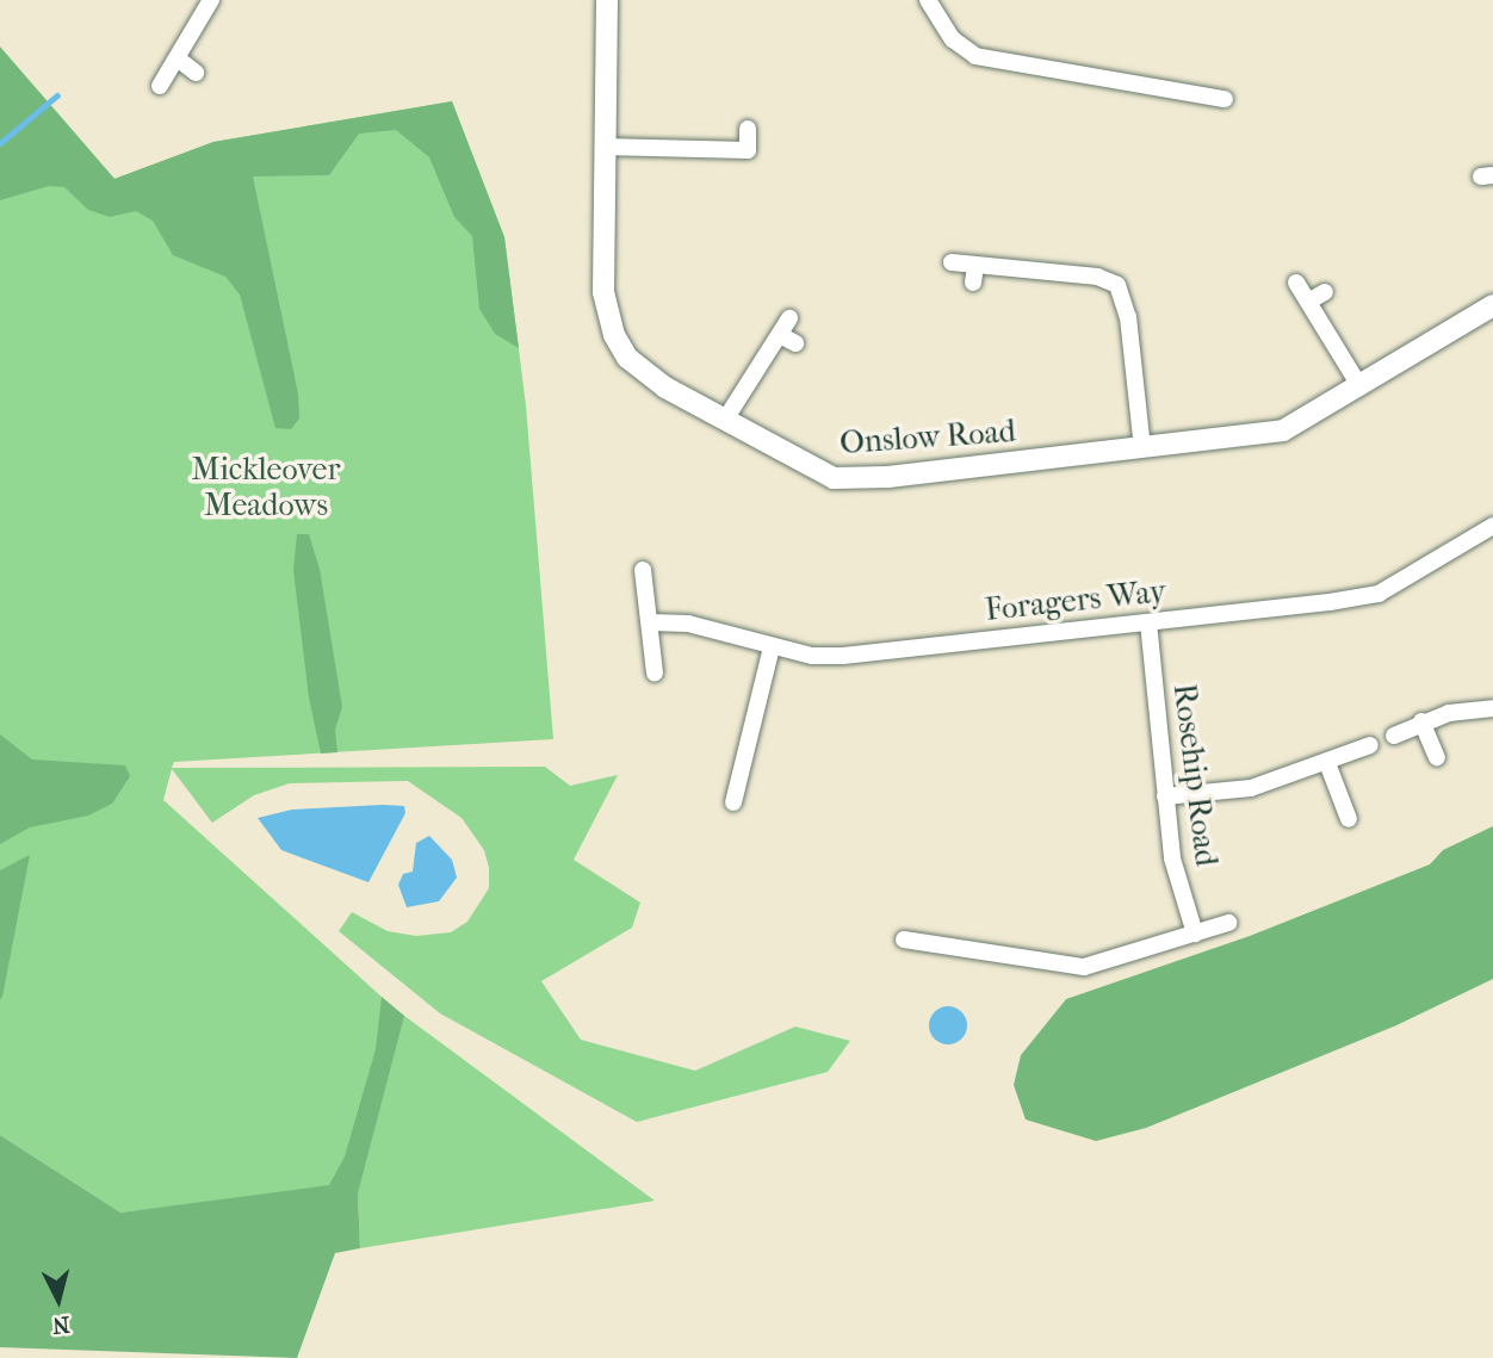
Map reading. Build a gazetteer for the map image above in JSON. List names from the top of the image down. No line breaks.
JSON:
{"streets":{"street":["Onslow Road","Foragers Way","Rosehip Road"]},"crossings":[["Foragers Way","Rosehip Road"]],"parks":["Mickleover Meadows"],"north":"bottom"}
